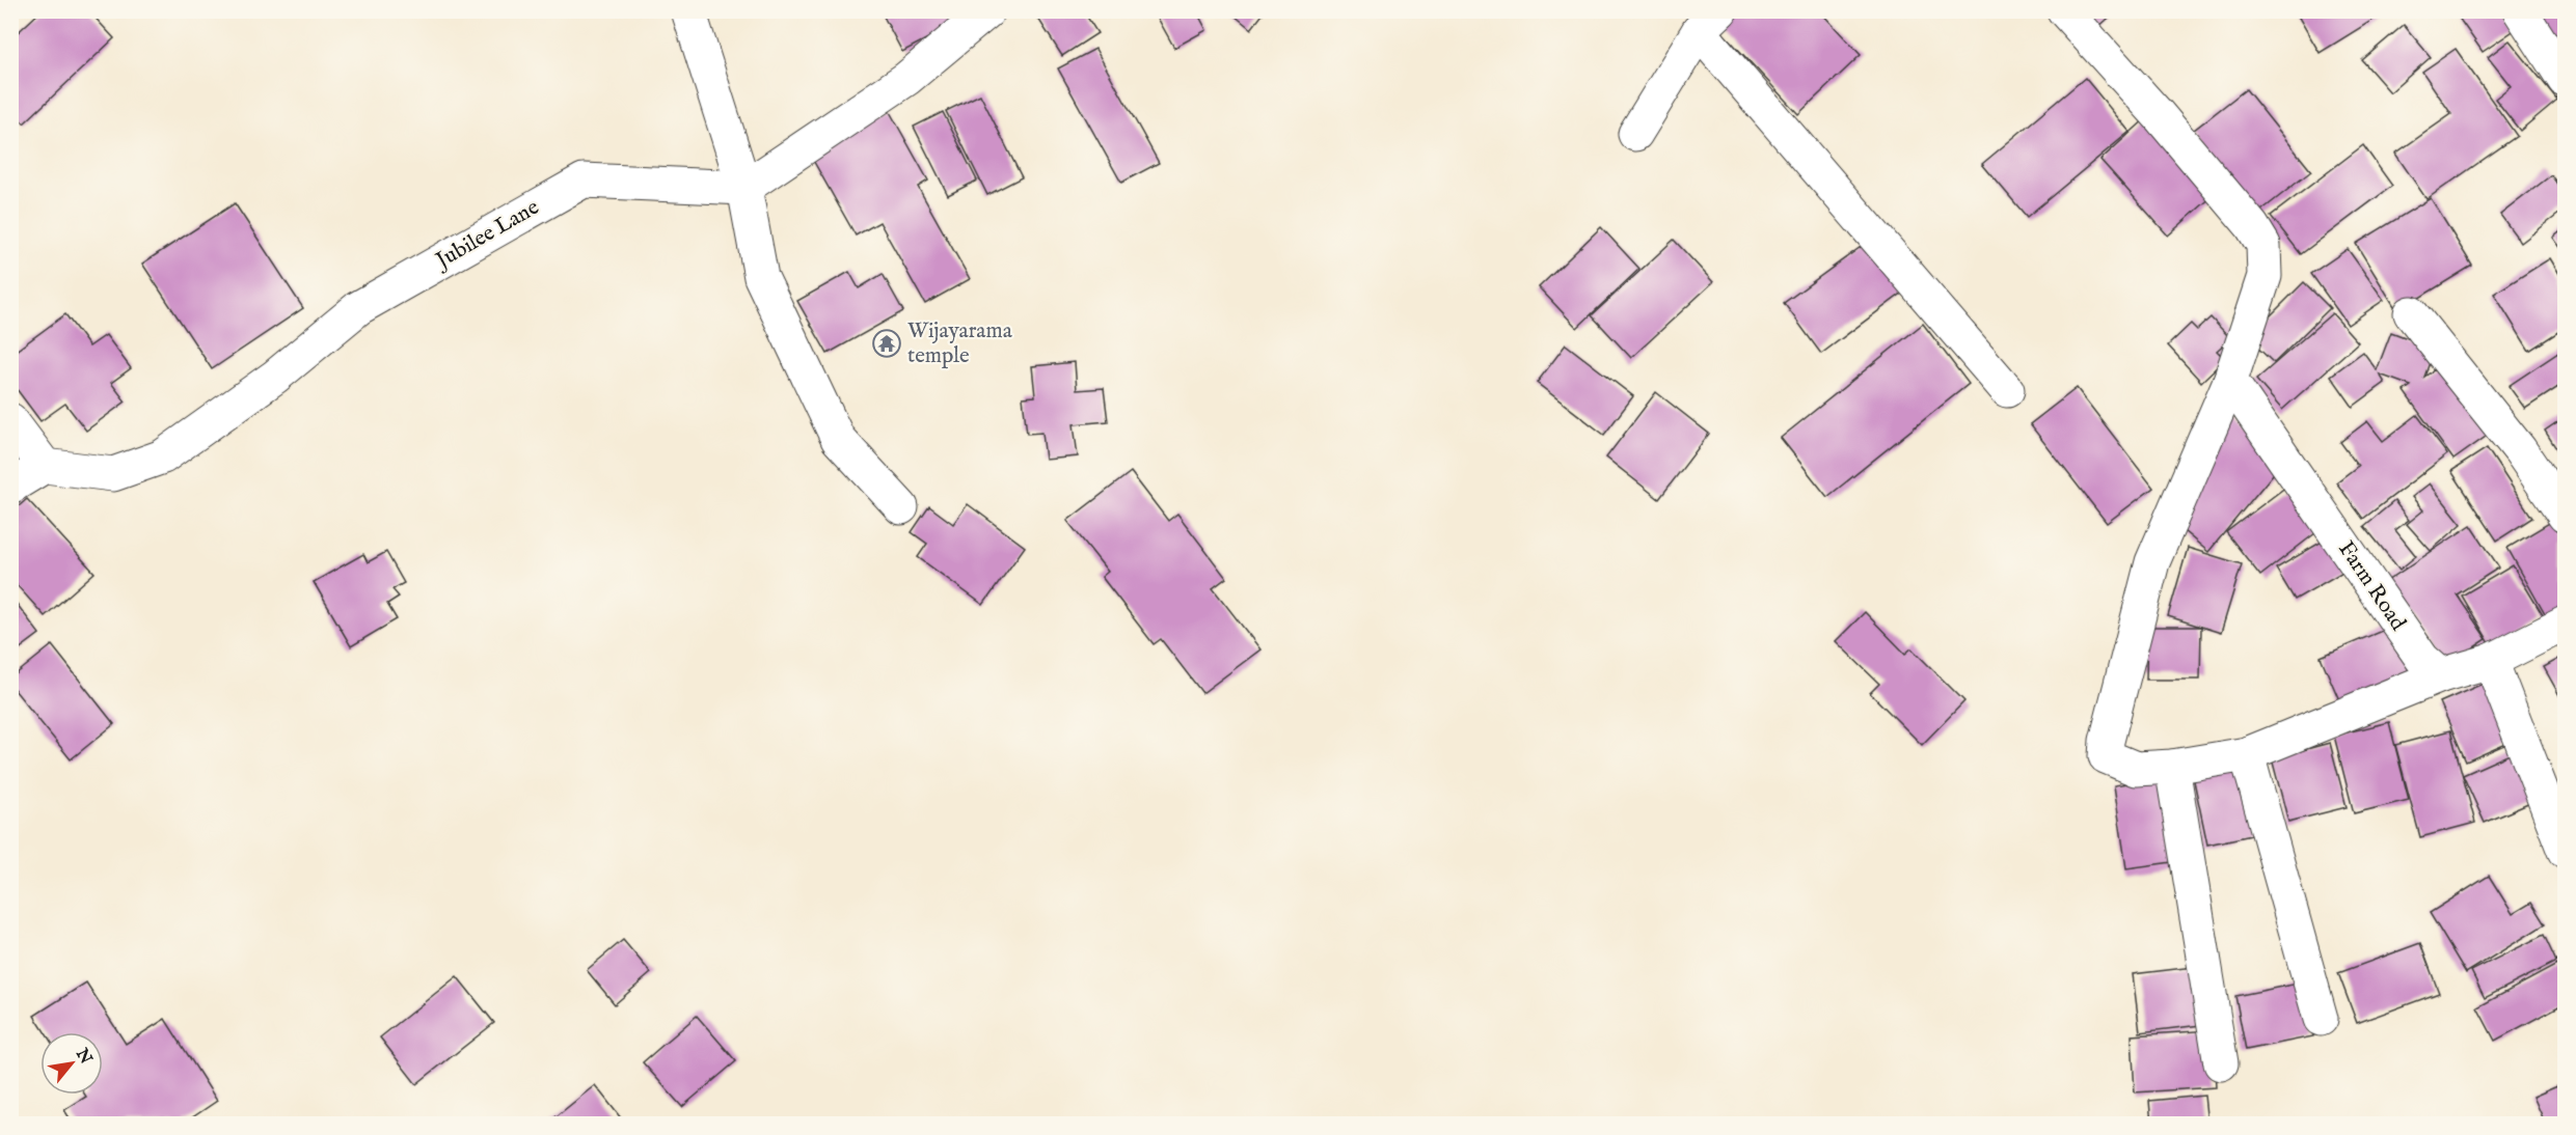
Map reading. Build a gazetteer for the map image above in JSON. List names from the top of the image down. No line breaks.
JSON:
{"streets":{"street":["Jubilee Lane","Farm Road"]},"places":{"temple":["Wijayarama temple"]},"north":"top right"}
